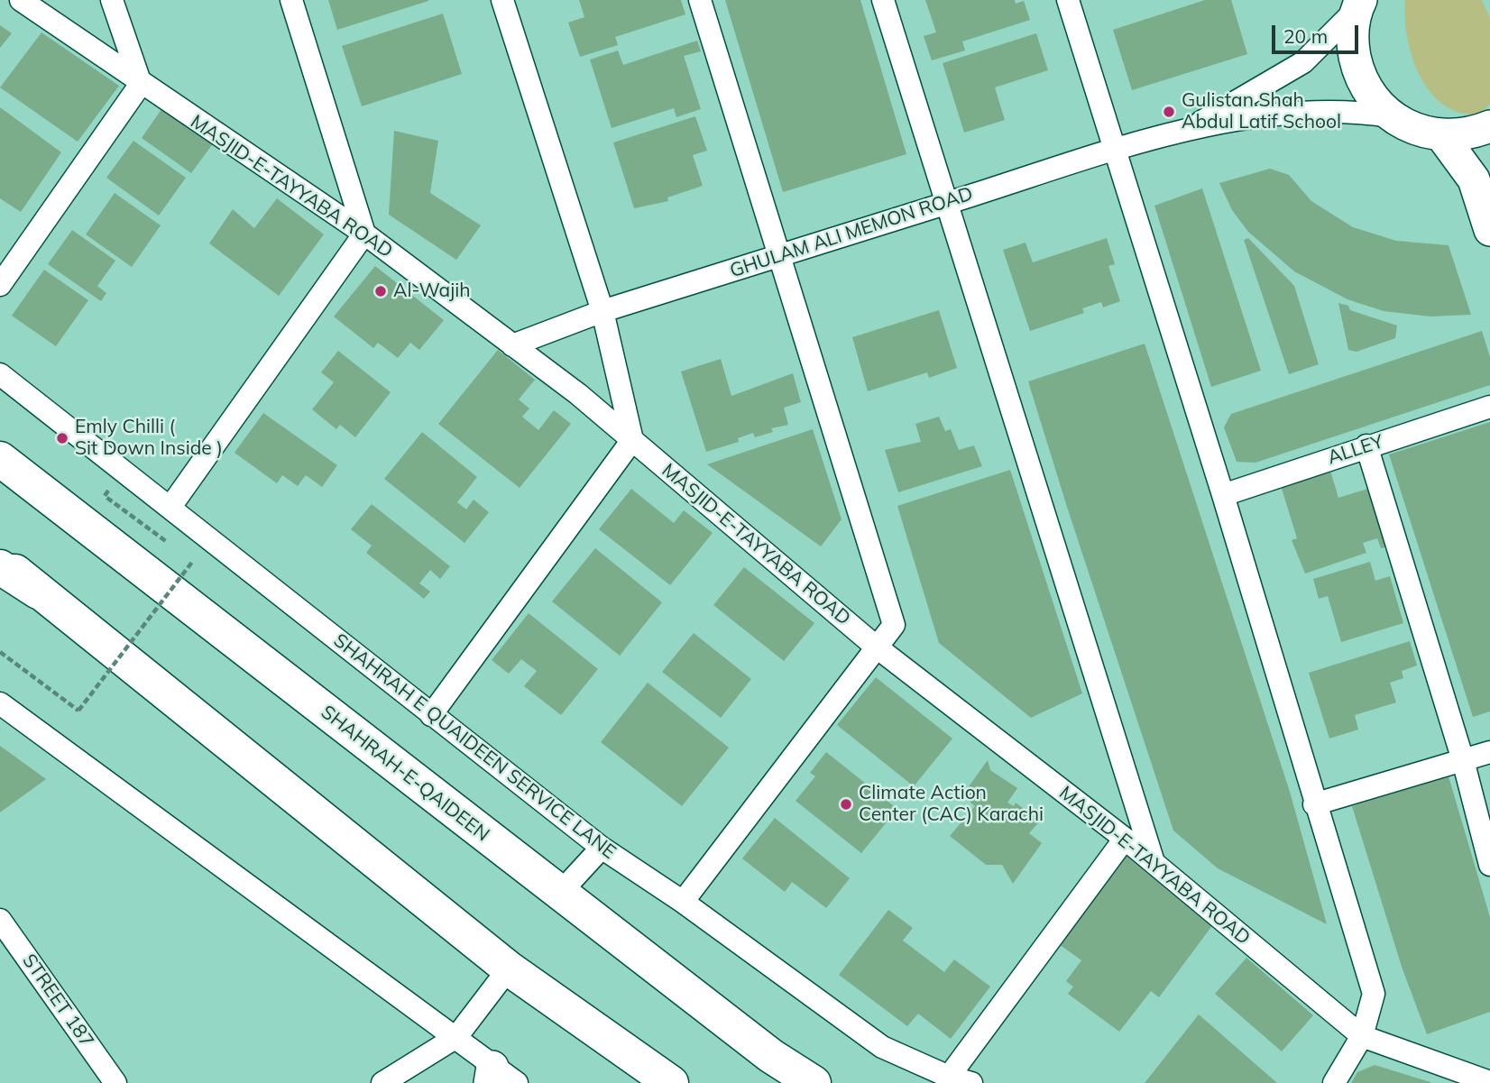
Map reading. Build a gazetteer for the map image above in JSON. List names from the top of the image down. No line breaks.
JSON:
{"streets":{"main road":["SHAHRAH-E-QAIDEEN"],"street":["MASJID-E-TAYYABA ROAD","GHULAM ALI MEMON ROAD","ALLEY","SHAHRAH E QUAIDEEN SERVICE LANE","STREET 187"]},"crossings":[["MASJID-E-TAYYABA ROAD","GHULAM ALI MEMON ROAD"]],"places":["Gulistan Shah Abdul Latif School","Al-Wajih","Emly Chilli ( Sit Down Inside )","Climate Action Center (CAC) Karachi"],"scale_bar":"20 m"}
